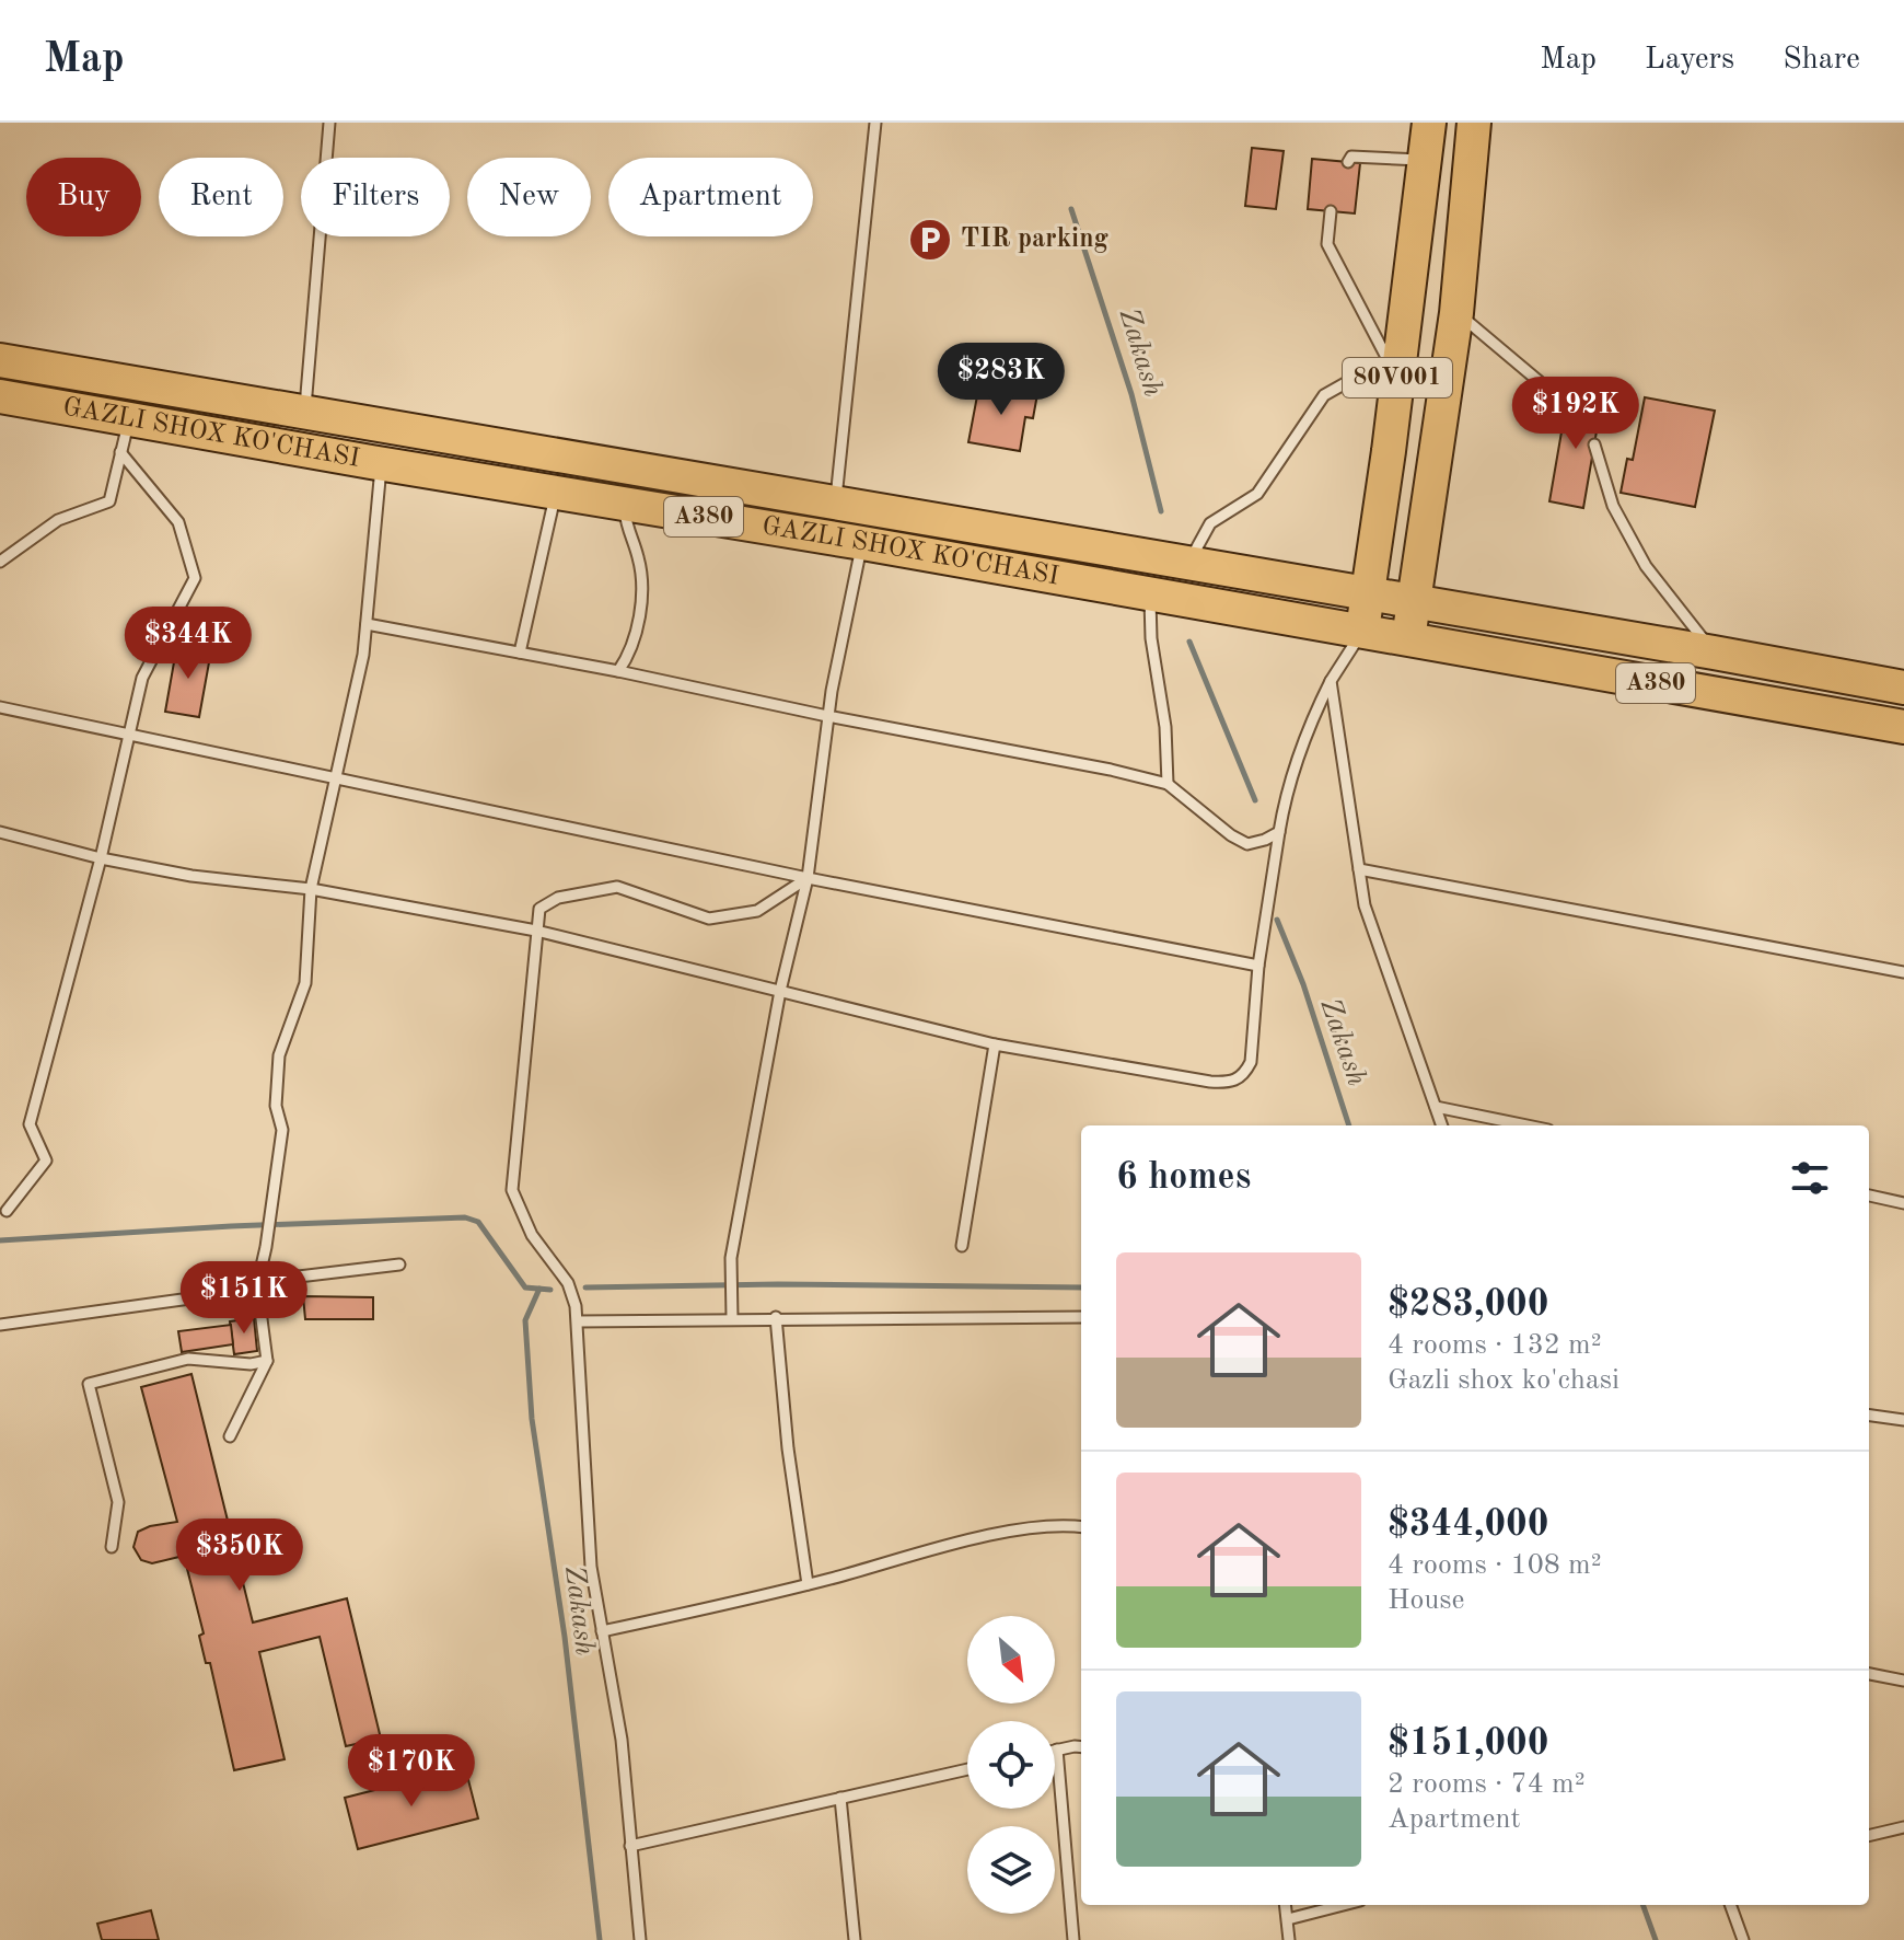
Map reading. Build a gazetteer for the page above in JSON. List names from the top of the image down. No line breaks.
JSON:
{"streets":{"highway":["80V001","GAZLI SHOX KO'CHASI","A380"]},"crossings":[["80V001","GAZLI SHOX KO'CHASI"],["80V001","A380"],["GAZLI SHOX KO'CHASI","A380"]],"water":["Zakash"],"places":{"parking":["TIR parking"]},"north":"bottom right","page":{"header":"Map","nav":["Map","Layers","Share"],"chip":["Buy","Rent","Filters","New","Apartment"],"price":["$283K","$192K","$344K","$151K","$350K","$170K"],"heading":"6 homes","list":[{"name":"$283,000","note":"4 rooms · 132 m² · Gazli shox ko'chasi"},{"name":"$344,000","note":"4 rooms · 108 m² · House"},{"name":"$151,000","note":"2 rooms · 74 m² · Apartment"}]}}
